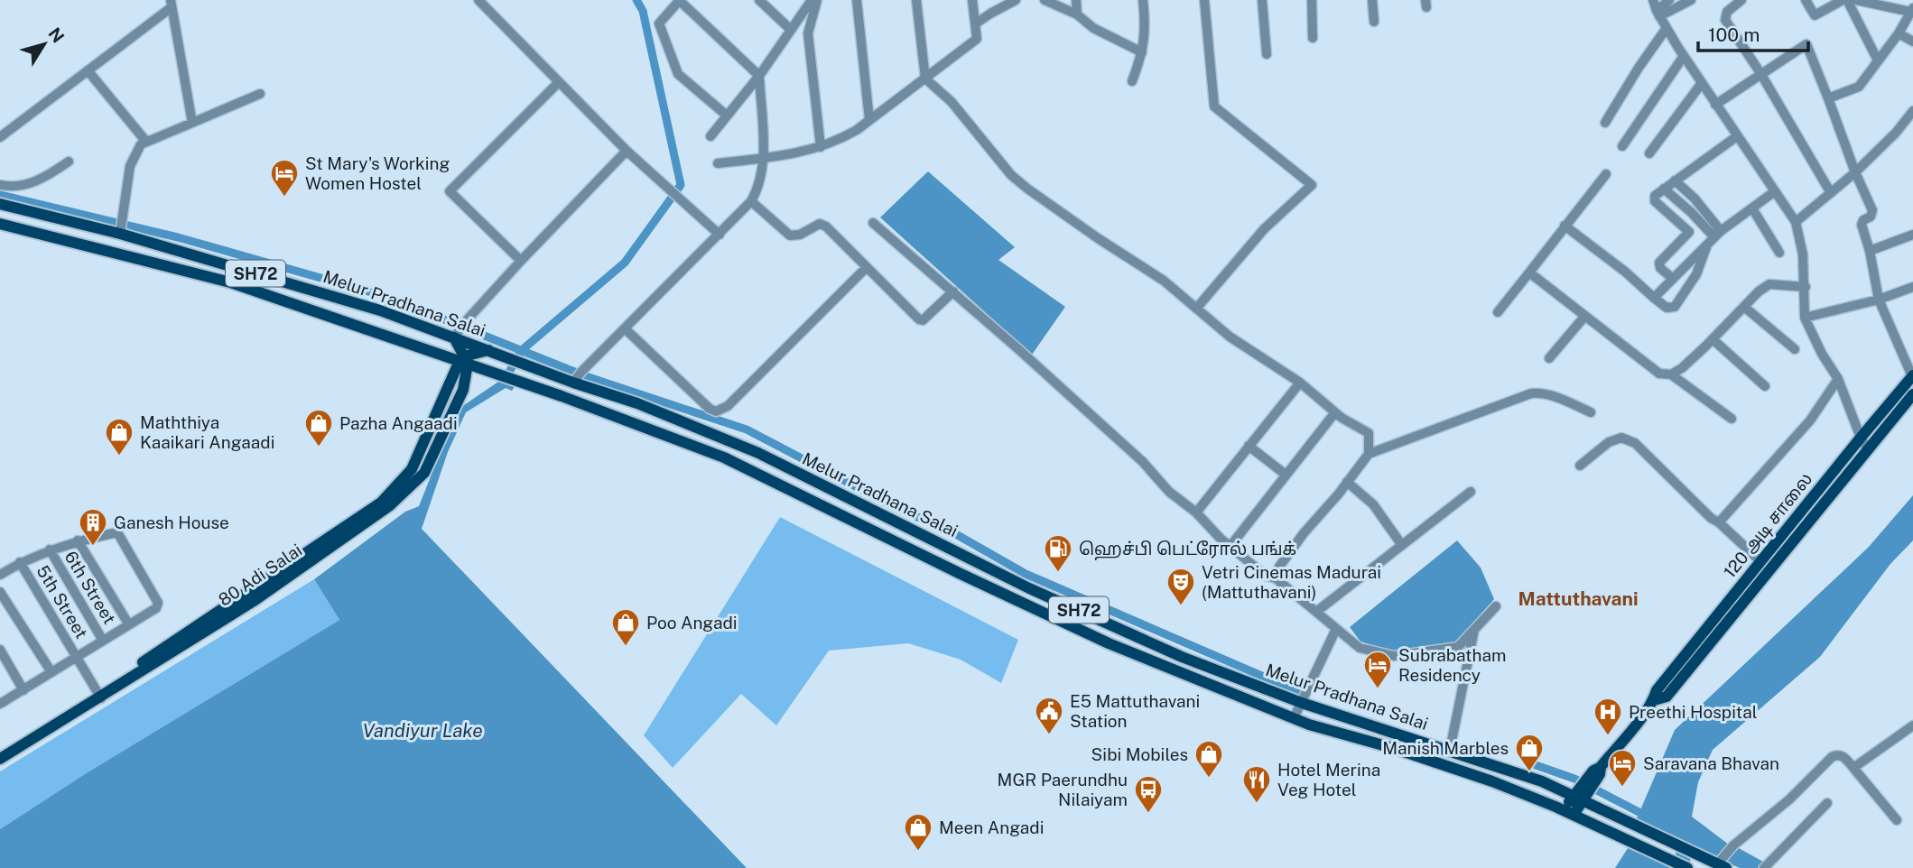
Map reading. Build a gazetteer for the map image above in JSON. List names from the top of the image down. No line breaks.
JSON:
{"streets":{"main road":["SH72","Melur Pradhana Salai","120 அடி சாலை","80 Adi Salai"],"street":["6th Street","5th Street"]},"crossings":[["Melur Pradhana Salai","120 அடி சாலை"],["Melur Pradhana Salai","80 Adi Salai"],["80 Adi Salai","5th Street"]],"districts":["Mattuthavani"],"water":["Vandiyur Lake"],"places":{"hotel":["St Mary's Working Women Hostel","Subrabatham Residency","Saravana Bhavan"],"shop":["Pazha Angaadi","Maththiya Kaaikari Angaadi","Poo Angadi","Manish Marbles","Sibi Mobiles","Meen Angadi"],"building":["Ganesh House"],"fuel station":["ஹெச்பி பெட்ரோல் பங்க்"],"theatre":["Vetri Cinemas Madurai (Mattuthavani)"],"public building":["E5 Mattuthavani Station"],"hospital":["Preethi Hospital"],"restaurant":["Hotel Merina Veg Hotel"],"bus stop":["MGR Paerundhu Nilaiyam"]},"scale_bar":"100 m","north":"top right"}
